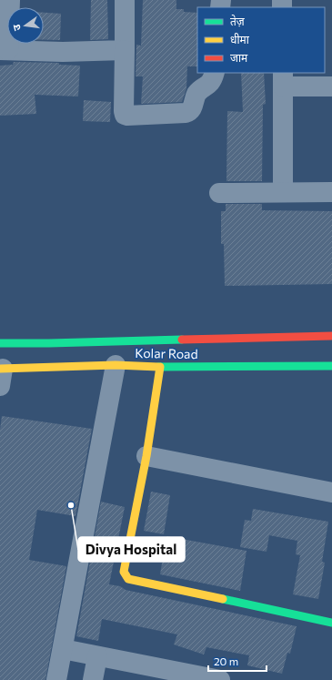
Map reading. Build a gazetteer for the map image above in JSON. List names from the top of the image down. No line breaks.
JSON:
{"streets":{"main road":["Kolar Road"]},"places":["Divya Hospital"],"legend":["तेज़","धीमा","जाम"],"scale_bar":"20 m","north":"left"}
